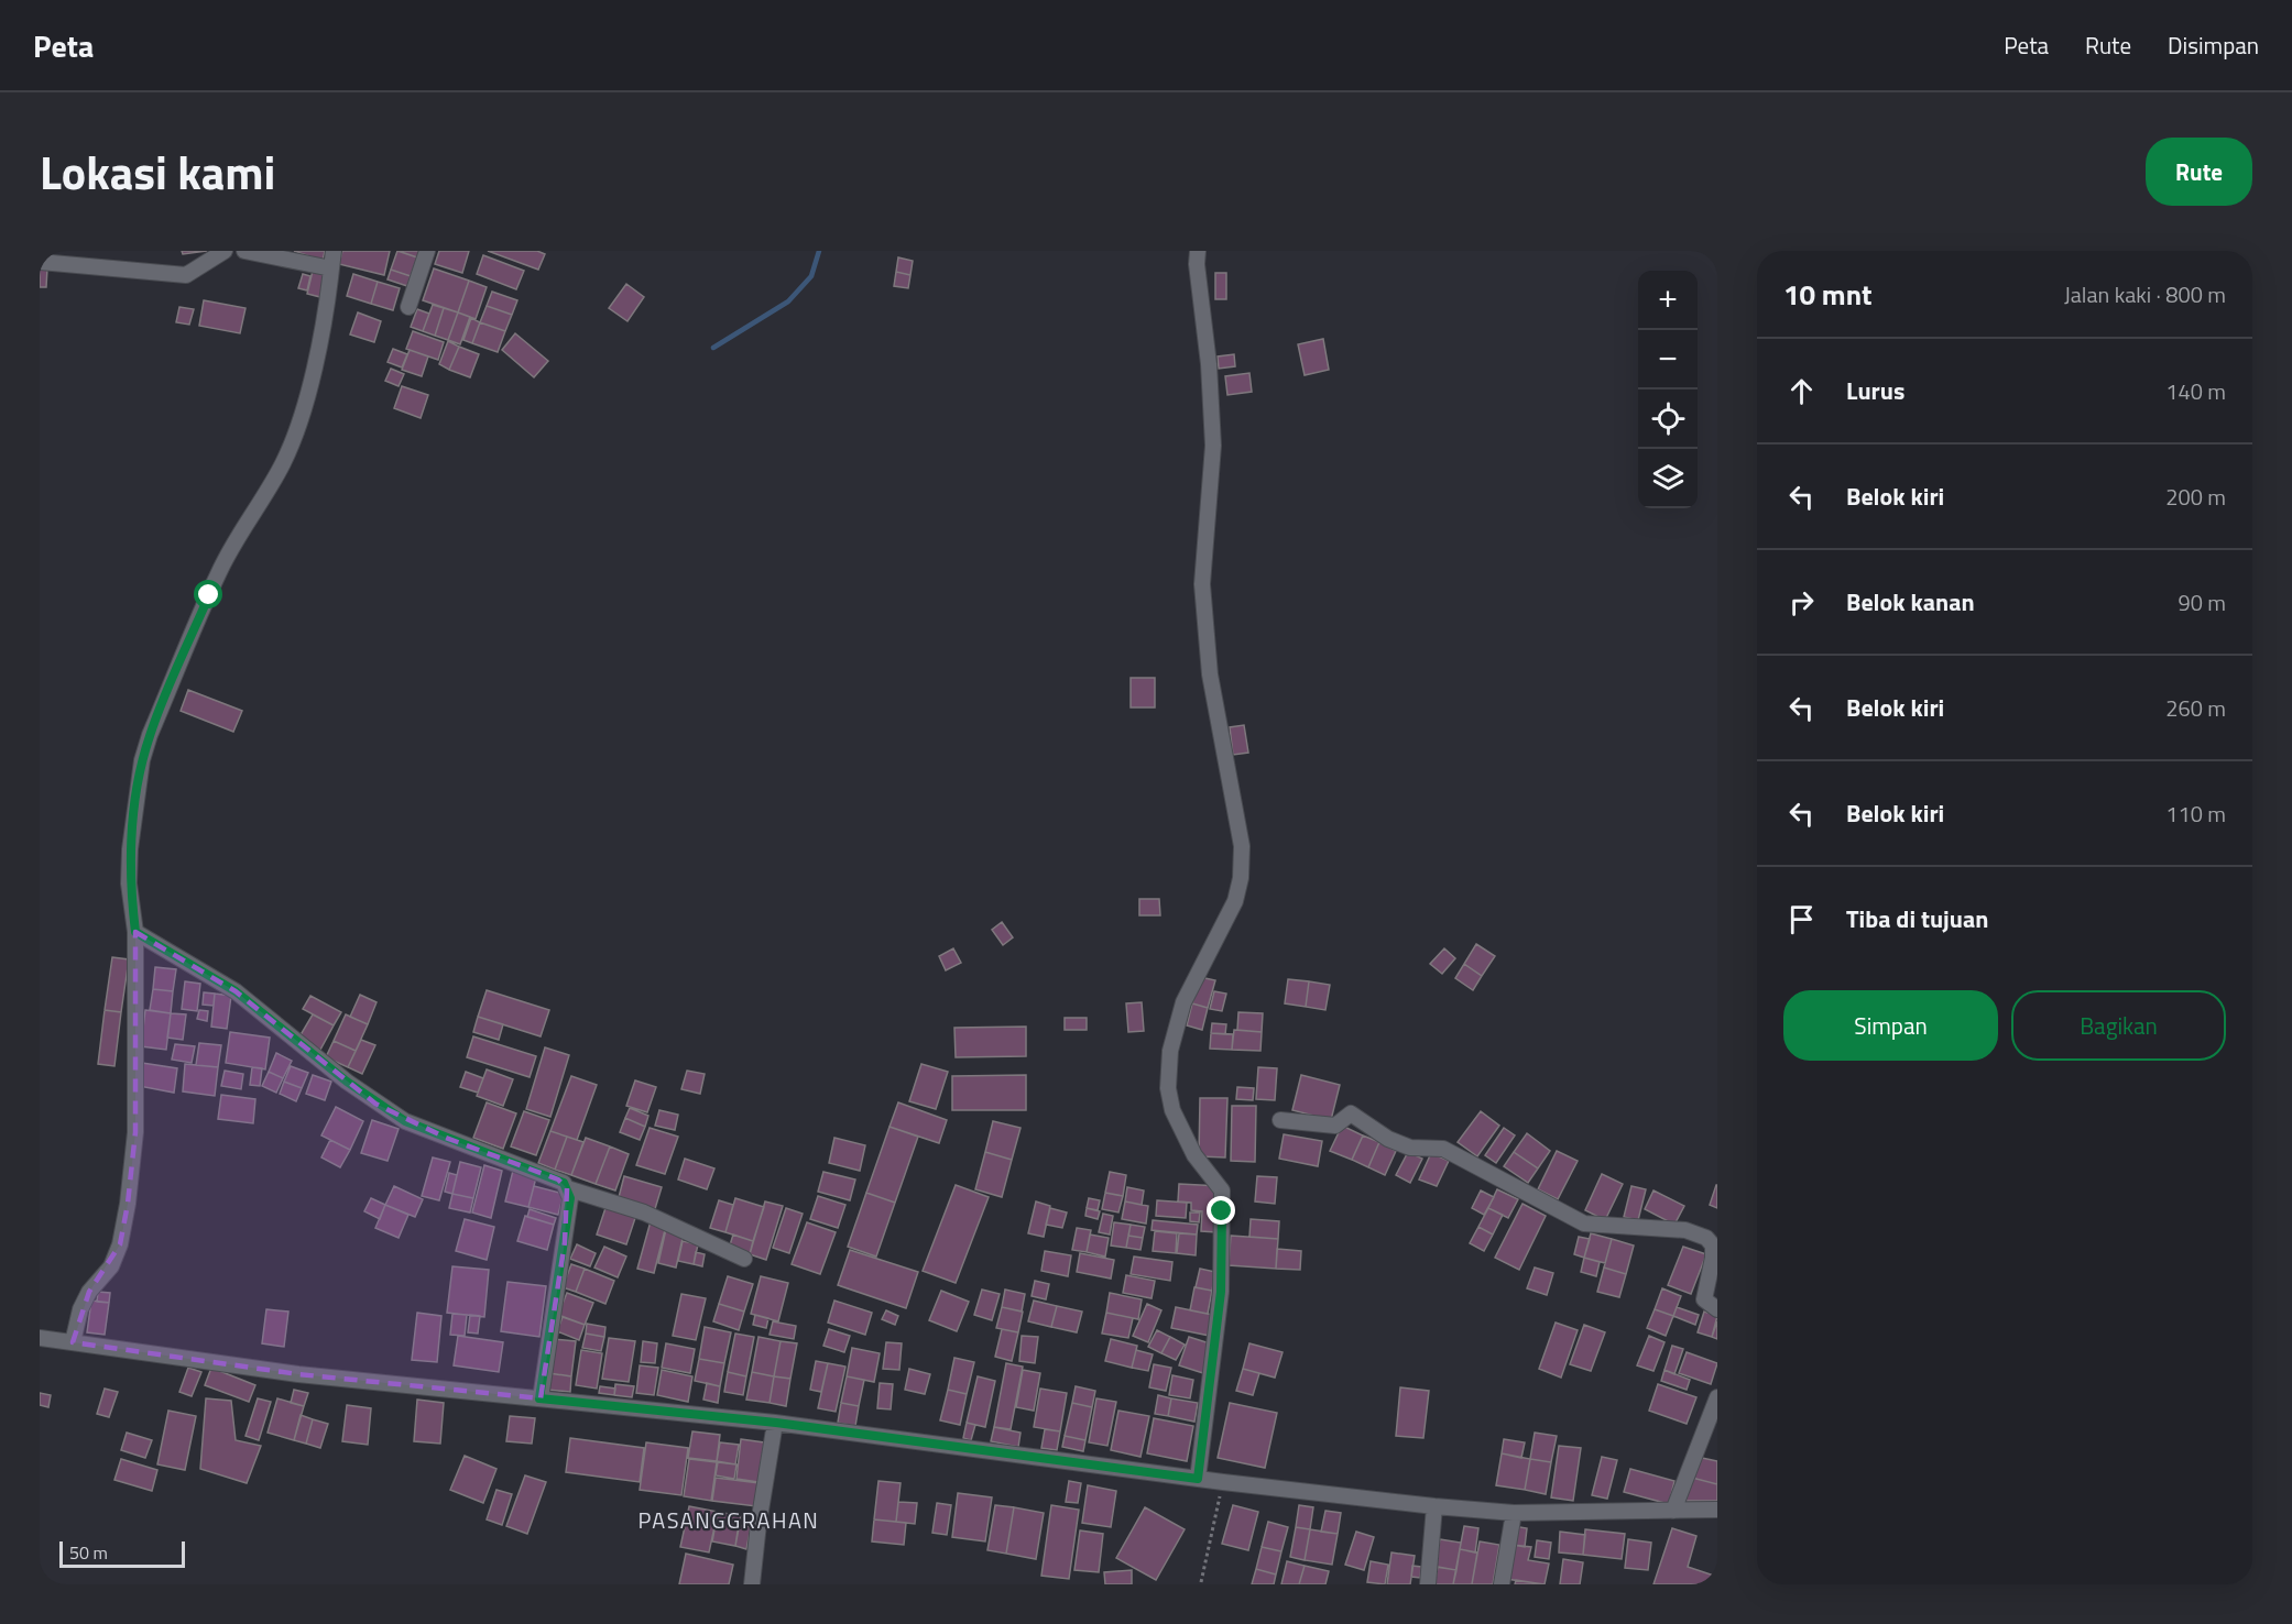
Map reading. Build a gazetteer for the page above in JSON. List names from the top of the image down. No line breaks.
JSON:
{"districts":["PASANGGRAHAN"],"scale_bar":"50 m","page":{"header":"Peta","nav":["Peta","Rute","Disimpan"],"title":"Lokasi kami","buttons":["Rute",["Simpan","Bagikan"]],"heading":["10 mnt","Jalan kaki · 800 m"],"map_buttons":["+","−"],"list":[["Lurus","140 m"],["Belok kiri","200 m"],["Belok kanan","90 m"],["Belok kiri","260 m"],["Belok kiri","110 m"],"Tiba di tujuan"],"scale":"50 m"}}
